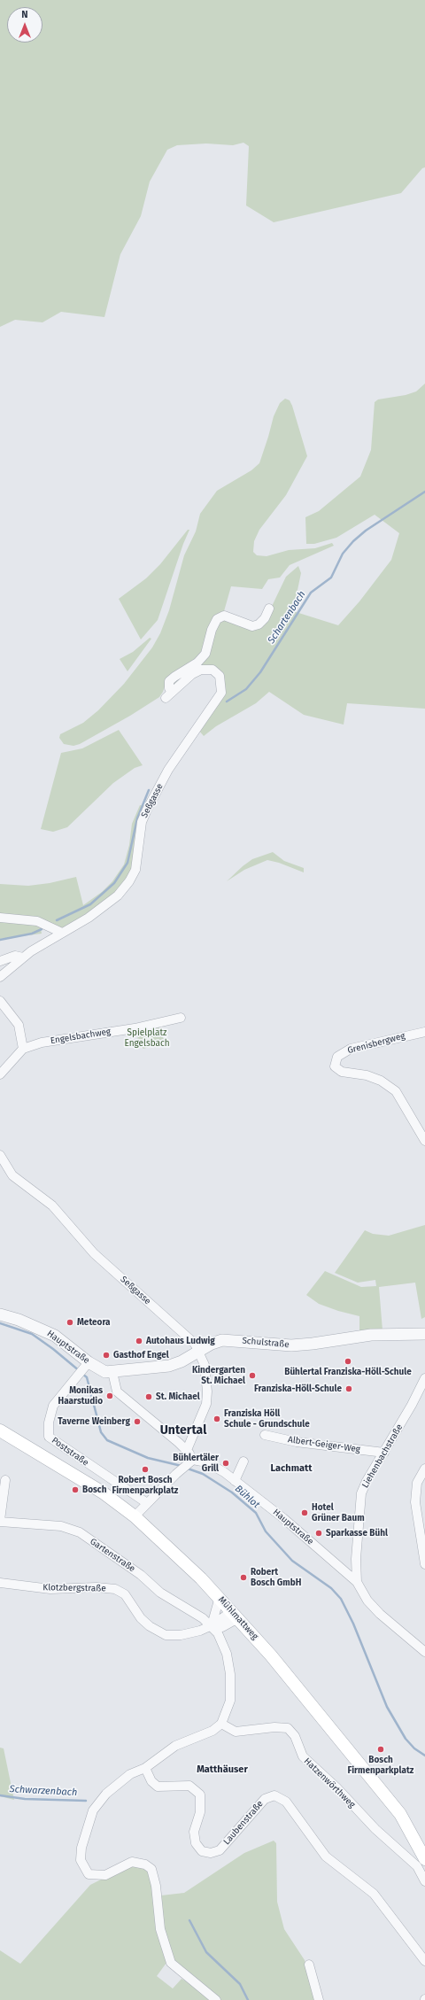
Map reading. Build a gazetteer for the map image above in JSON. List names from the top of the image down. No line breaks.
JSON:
{"streets":{"main road":["Mühlmattweg"],"street":["Seßgasse","Engelsbachweg","Grenisbergweg","Schulstraße","Hauptstraße","Albert-Geiger-Weg","Poststraße","Liehenbachstraße","Gartenstraße","Klotzbergstraße","Hatzenwörthweg","Laubenstraße"]},"crossings":[["Seßgasse","Schulstraße"],["Schulstraße","Hauptstraße"],["Hauptstraße","Poststraße"],["Hauptstraße","Liehenbachstraße"],["Albert-Geiger-Weg","Liehenbachstraße"],["Gartenstraße","Klotzbergstraße"],["Klotzbergstraße","Mühlmattweg"]],"districts":["Untertal","Lachmatt","Matthäuser"],"water":["Schartenbach","Bühlot","Schwarzenbach"],"parks":["Spielplatz Engelsbach"],"places":["Meteora","Autohaus Ludwig","Gasthof Engel","Bühlertal Franziska-Höll-Schule","Kindergarten St. Michael","Franziska-Höll-Schule","Monikas Haarstudio","St. Michael","Franziska Höll Schule - Grundschule","Taverne Weinberg","Bühlertäler Grill","Robert Bosch Firmenparkplatz","Bosch","Hotel Grüner Baum","Sparkasse Bühl","Robert Bosch GmbH","Bosch Firmenparkplatz"],"north":"top"}
